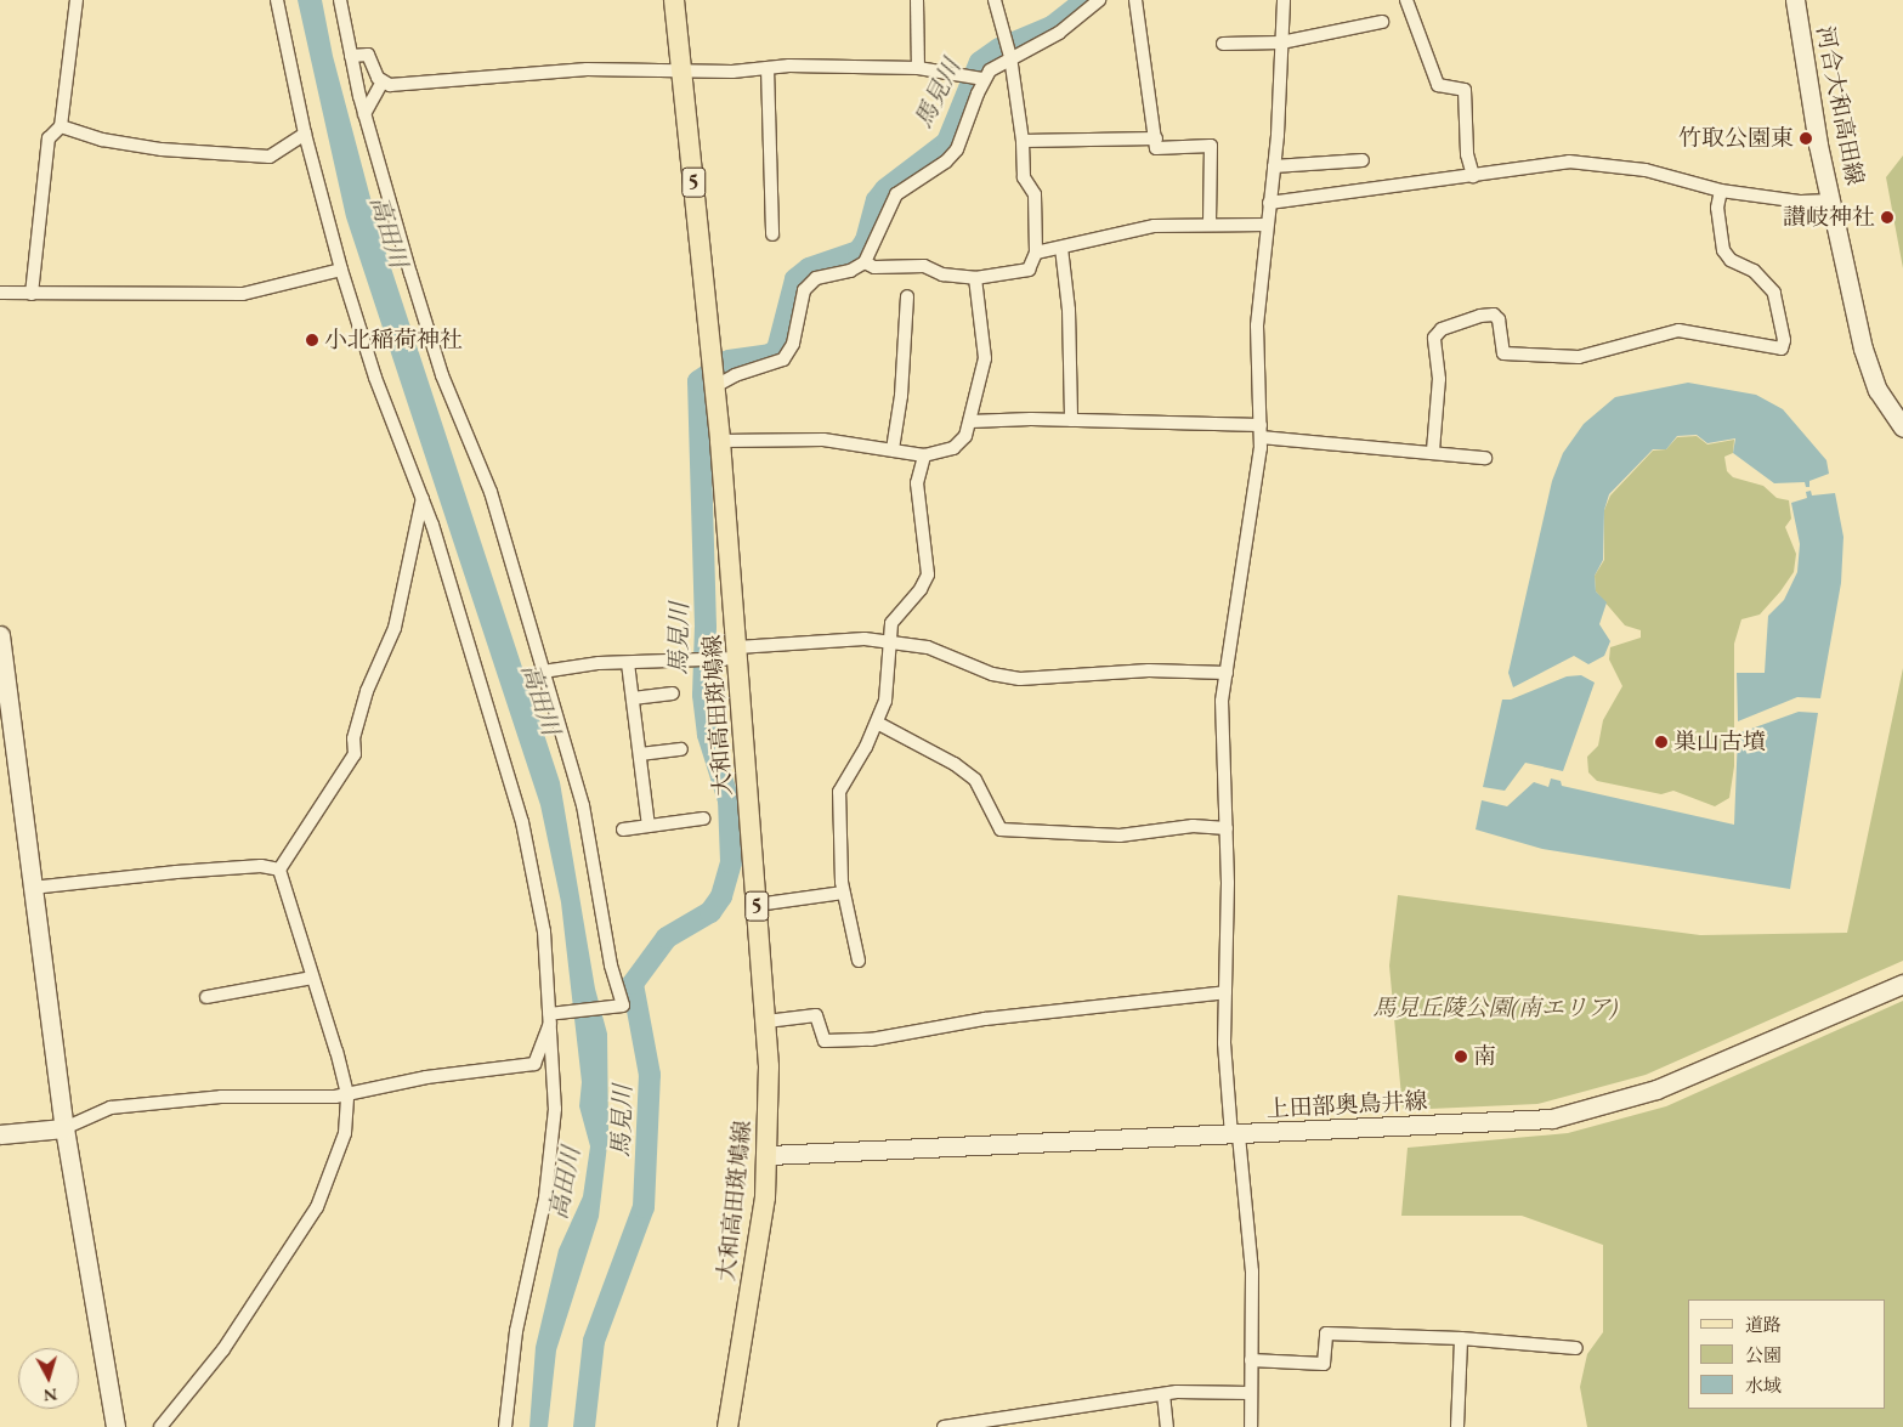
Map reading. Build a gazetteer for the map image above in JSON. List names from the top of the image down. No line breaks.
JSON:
{"streets":{"main road":["5","大和高田斑鳩線"],"street":["河合大和高田線","上田部奥鳥井線"]},"crossings":[["大和高田斑鳩線","上田部奥鳥井線"]],"water":["馬見川","高田川"],"parks":["馬見丘陵公園(南エリア)"],"places":["竹取公園東","讃岐神社","小北稲荷神社","巣山古墳","南"],"legend":["道路","公園","水域"],"north":"bottom"}
